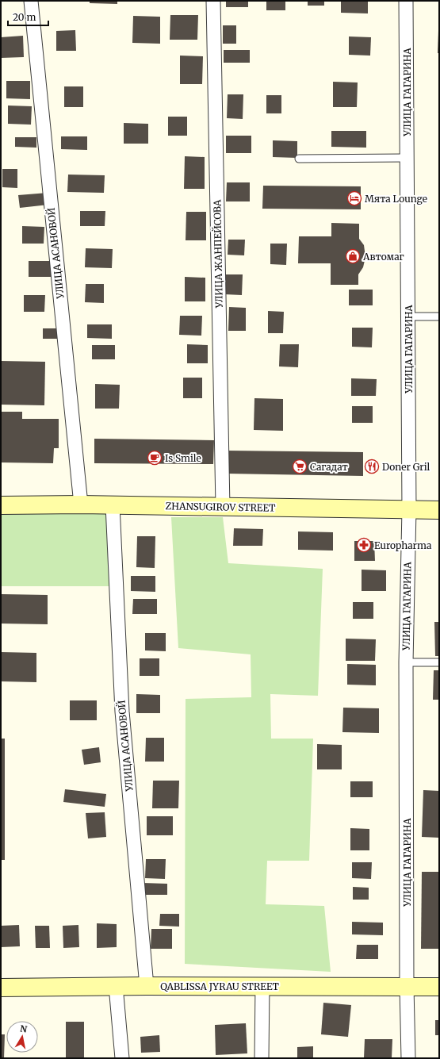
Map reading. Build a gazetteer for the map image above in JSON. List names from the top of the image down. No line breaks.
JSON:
{"streets":{"main road":["ZHANSUGIROV STREET","QABLISSA JYRAU STREET"],"street":["УЛИЦА ГАГАРИНА","УЛИЦА АСАНОВОЙ","УЛИЦА ЖАНПЕЙСОВА"]},"crossings":[["УЛИЦА ГАГАРИНА","ZHANSUGIROV STREET"],["УЛИЦА ГАГАРИНА","QABLISSA JYRAU STREET"],["УЛИЦА АСАНОВОЙ","ZHANSUGIROV STREET"],["УЛИЦА АСАНОВОЙ","QABLISSA JYRAU STREET"],["УЛИЦА ЖАНПЕЙСОВА","ZHANSUGIROV STREET"]],"places":{"hotel":["Мята Lounge"],"shop":["Автомаг"],"cafe":["Is Smile"],"supermarket":["Сагадат"],"restaurant":["Doner Gril"],"pharmacy":["Europharma"]},"scale_bar":"20 m","north":"top"}
